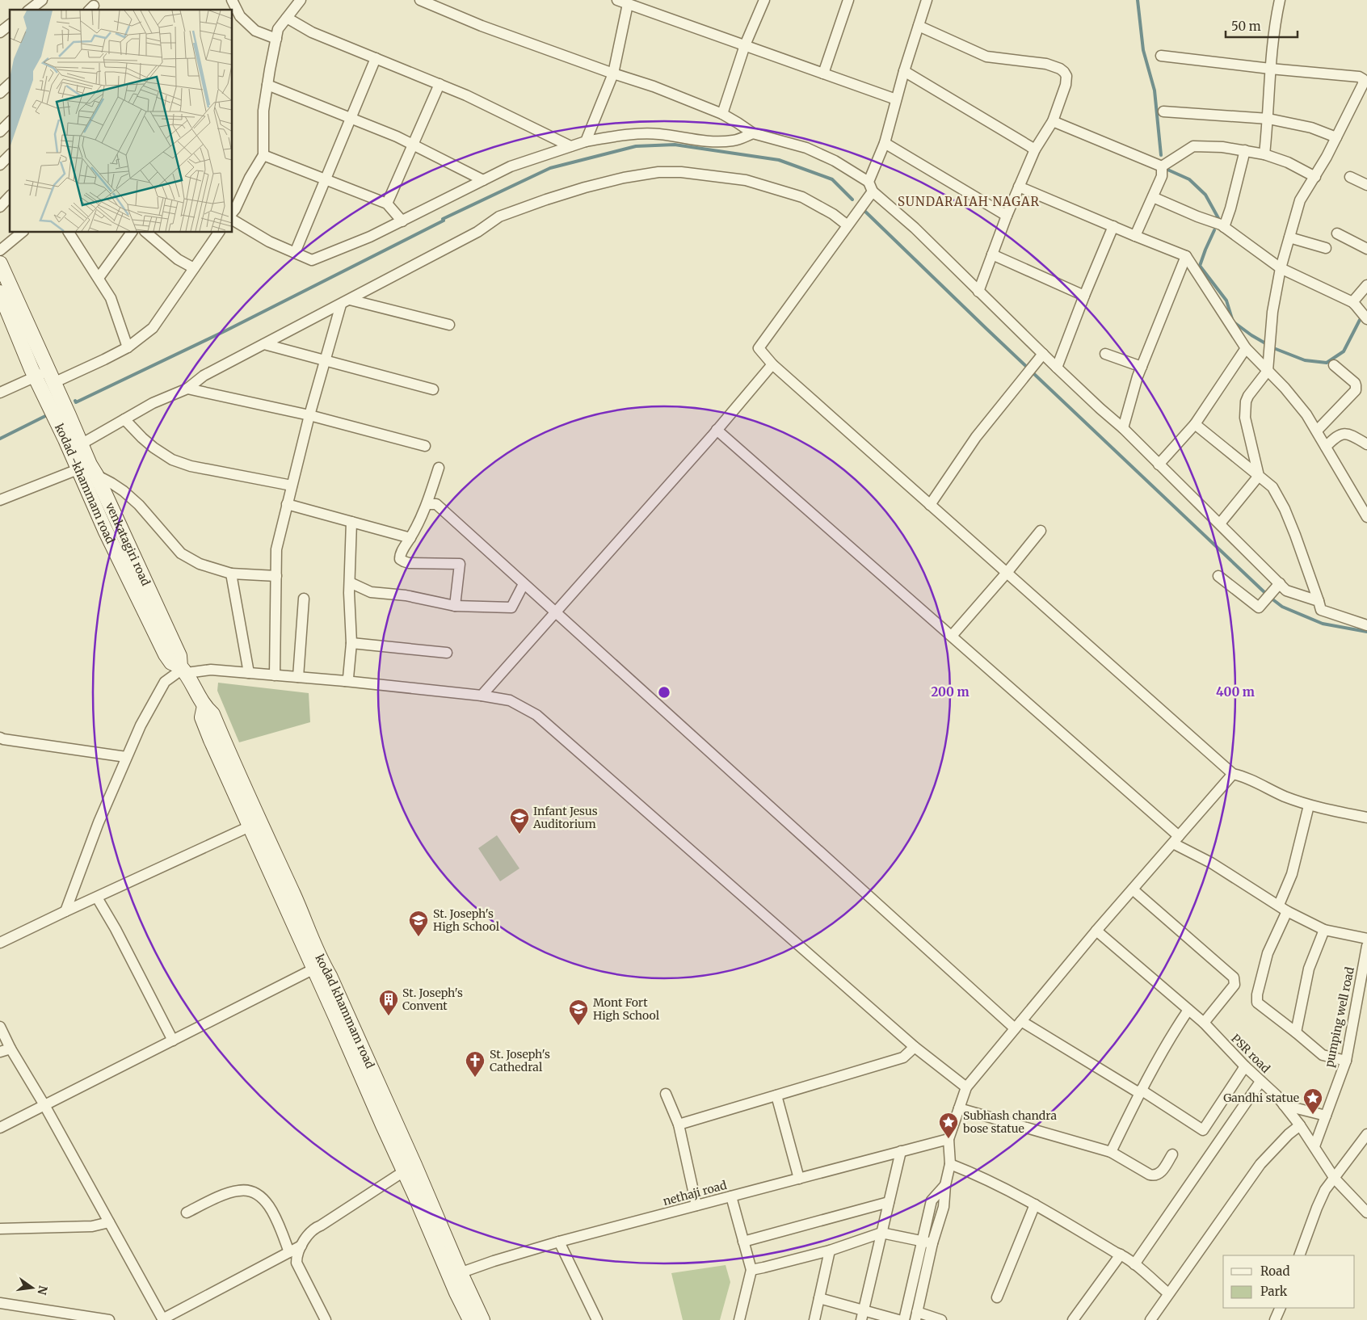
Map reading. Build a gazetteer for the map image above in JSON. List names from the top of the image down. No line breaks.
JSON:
{"streets":{"main road":["kodad -khammam road","venkatagiri road","kodad khammam road"],"street":["pumping well road","PSR road","nethaji road"]},"crossings":[["kodad -khammam road","venkatagiri road"],["venkatagiri road","kodad khammam road"],["kodad khammam road","nethaji road"],["pumping well road","PSR road"]],"districts":["SUNDARAIAH NAGAR"],"places":{"school or university":["Infant Jesus Auditorium","St. Joseph's High School","Mont Fort High School"],"building":["St. Joseph's Convent"],"church":["St. Joseph's Cathedral"],"place":["Gandhi statue","Subhash chandra bose statue"]},"legend":["Road","Park"],"scale_bar":"50 m","north":"right","rings":["200 m","400 m"]}
